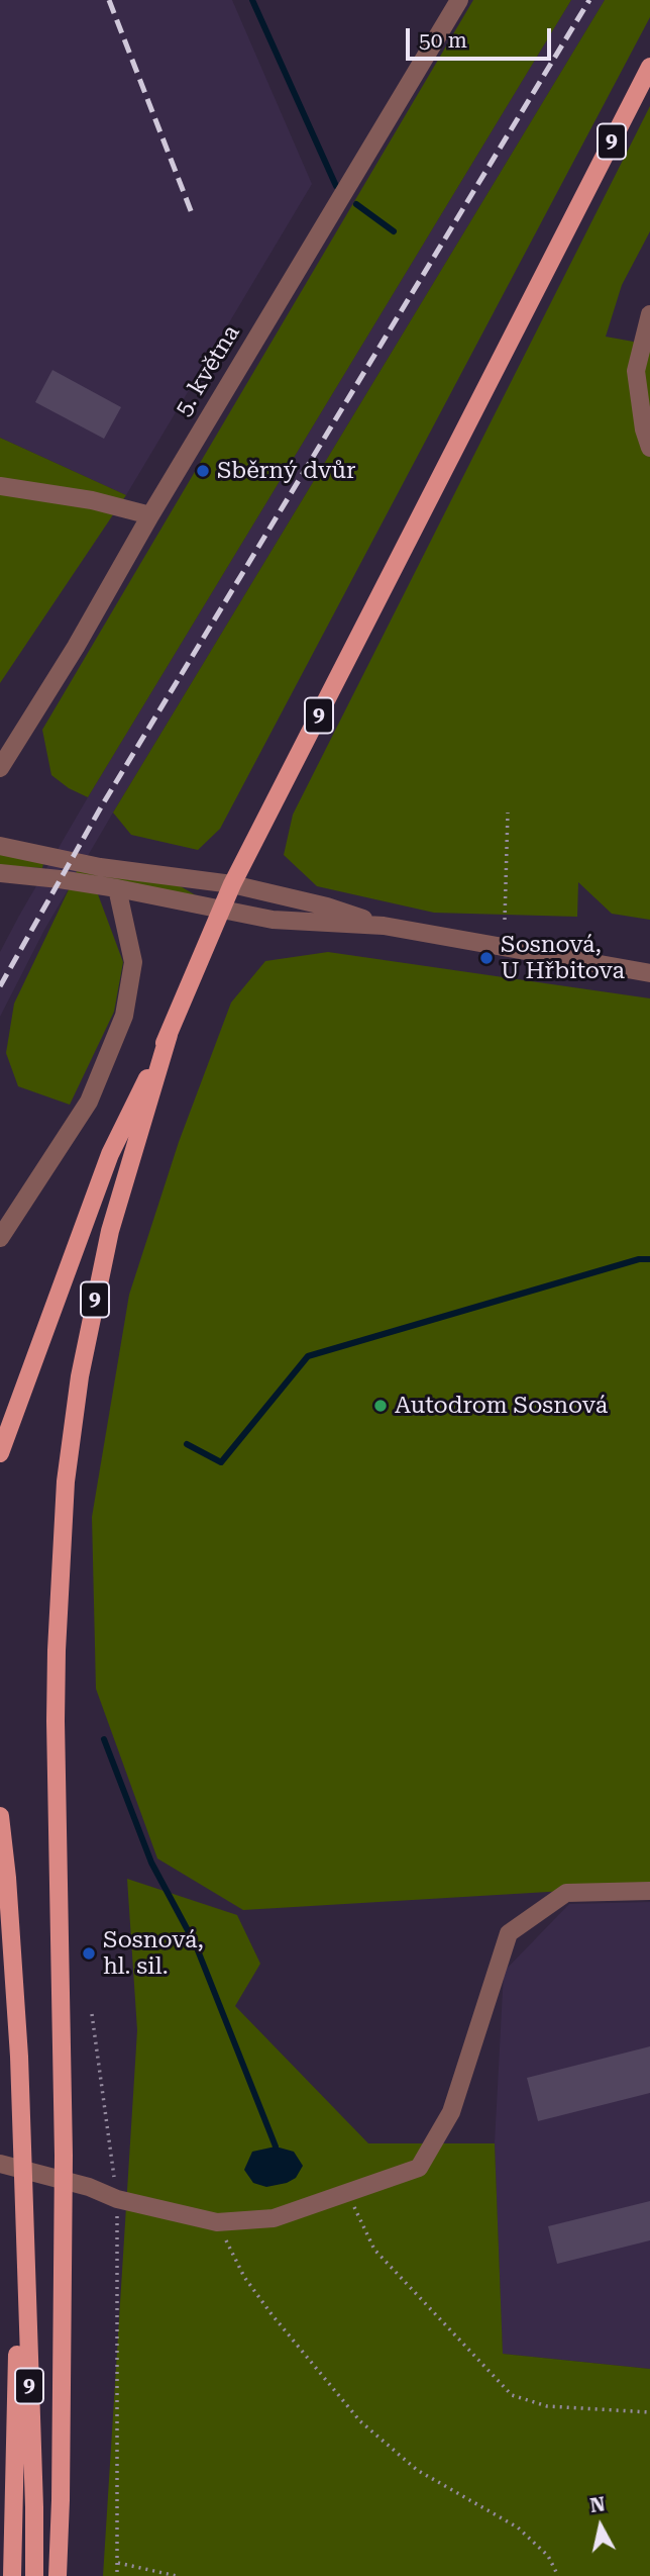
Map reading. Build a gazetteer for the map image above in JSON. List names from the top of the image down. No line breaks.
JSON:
{"streets":{"main road":["9"],"street":["5. května"]},"places":["Sběrný dvůr","Sosnová, U Hřbitova","Autodrom Sosnová","Sosnová, hl. sil."],"scale_bar":"50 m","north":"top"}
